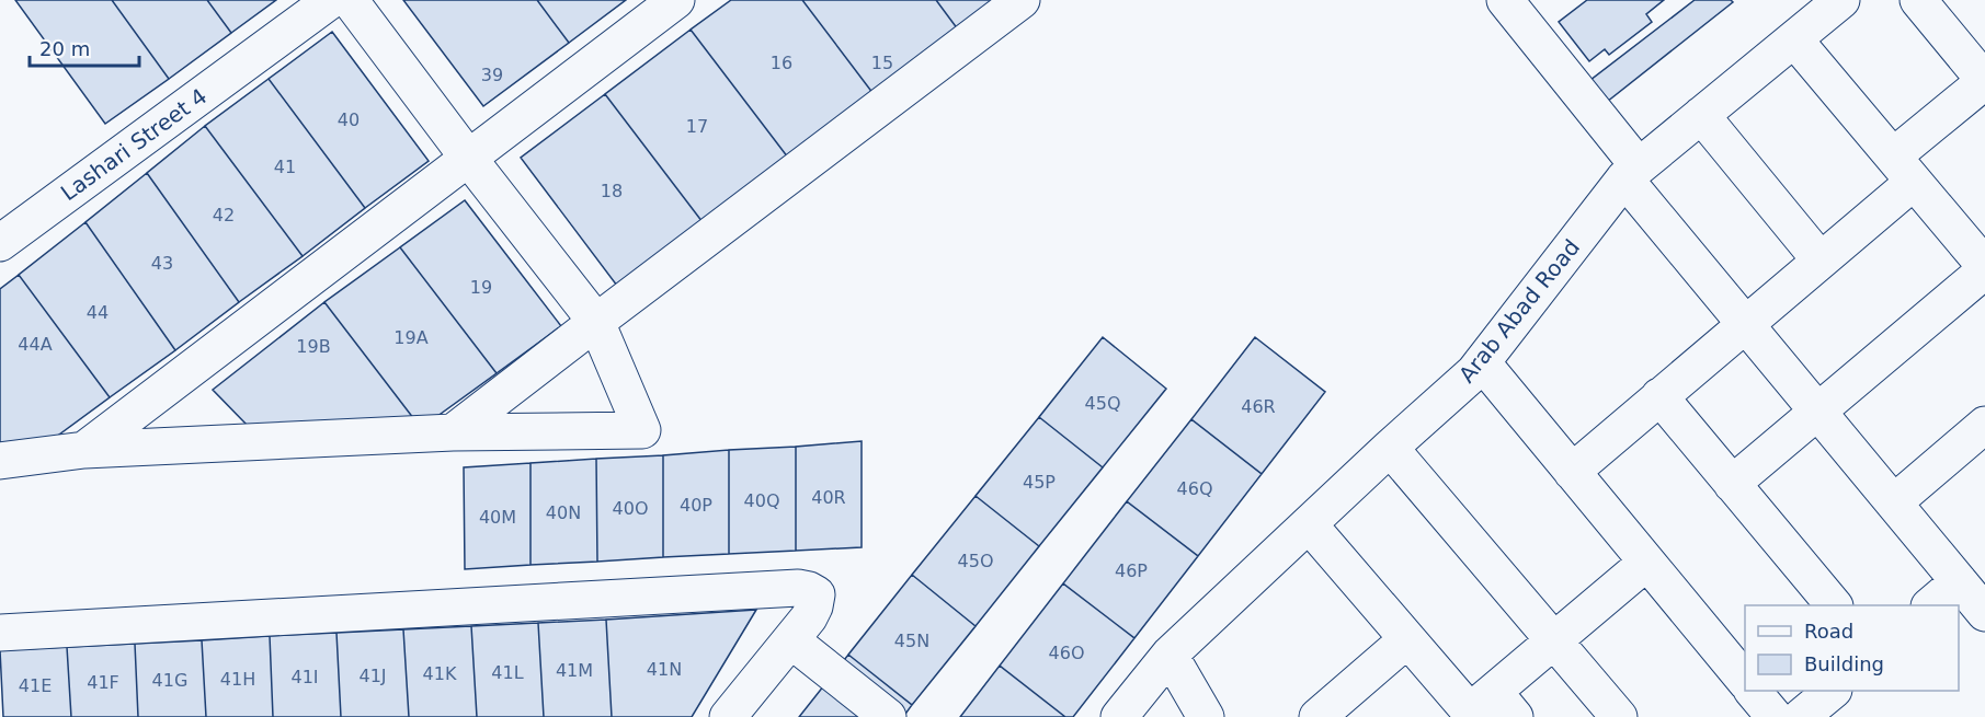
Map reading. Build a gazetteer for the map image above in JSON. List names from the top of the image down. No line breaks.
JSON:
{"streets":{"street":["Lashari Street 4","Arab Abad Road"]},"house_numbers":["16","15","39","40","17","41","18","42","43","19","44","19A","44A","19B","45Q","46R","45P","46Q","40R","40Q","40P","40O","40N","40M","45O","46P","45N","46O","41N","41M","41L","41K","41J","41I","41H","41G","41F","41E"],"legend":["Road","Building"],"scale_bar":"20 m"}
